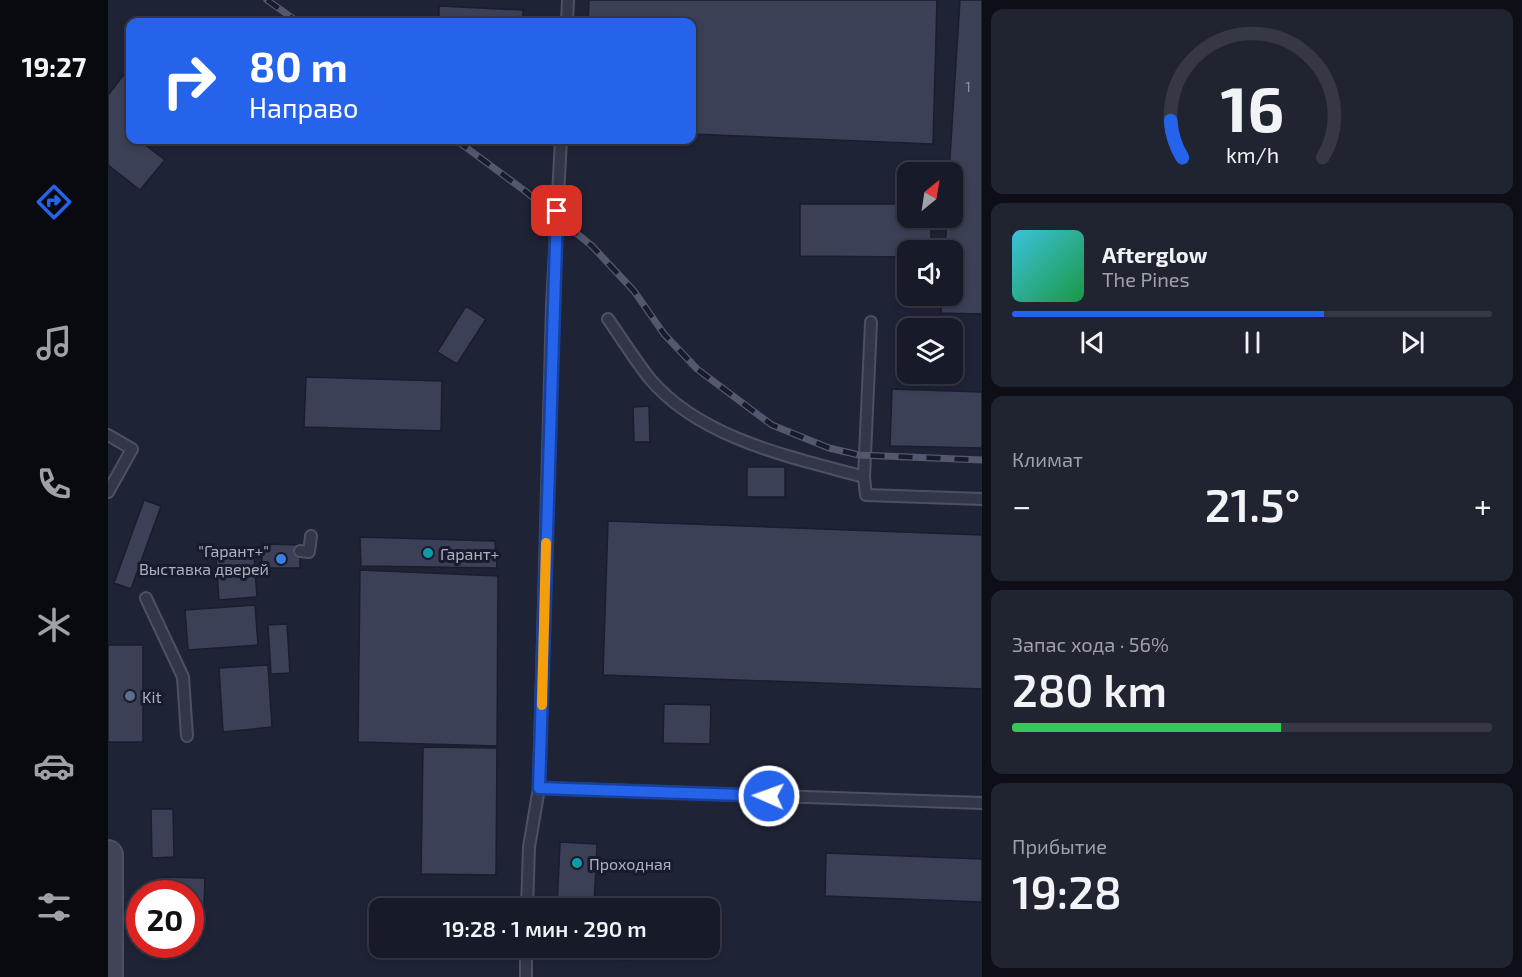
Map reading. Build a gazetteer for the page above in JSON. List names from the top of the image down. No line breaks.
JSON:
{"places":["Гарант+","\"Гарант+\" Выставка дверей","Kit","Проходная"],"house_numbers":["1"],"north":"top right","page":{"tabs":"19:27","turn":["80 m","Направо"],"song":["Afterglow","The Pines"],"tile":["Климат",["Запас хода · 56%","280 km"],["Прибытие","19:28"]],"heat":["−","21.5°","+"],"limit":"20","trip":"19:28 · 1 мин · 290 m","gauge":["16","km/h"]}}
